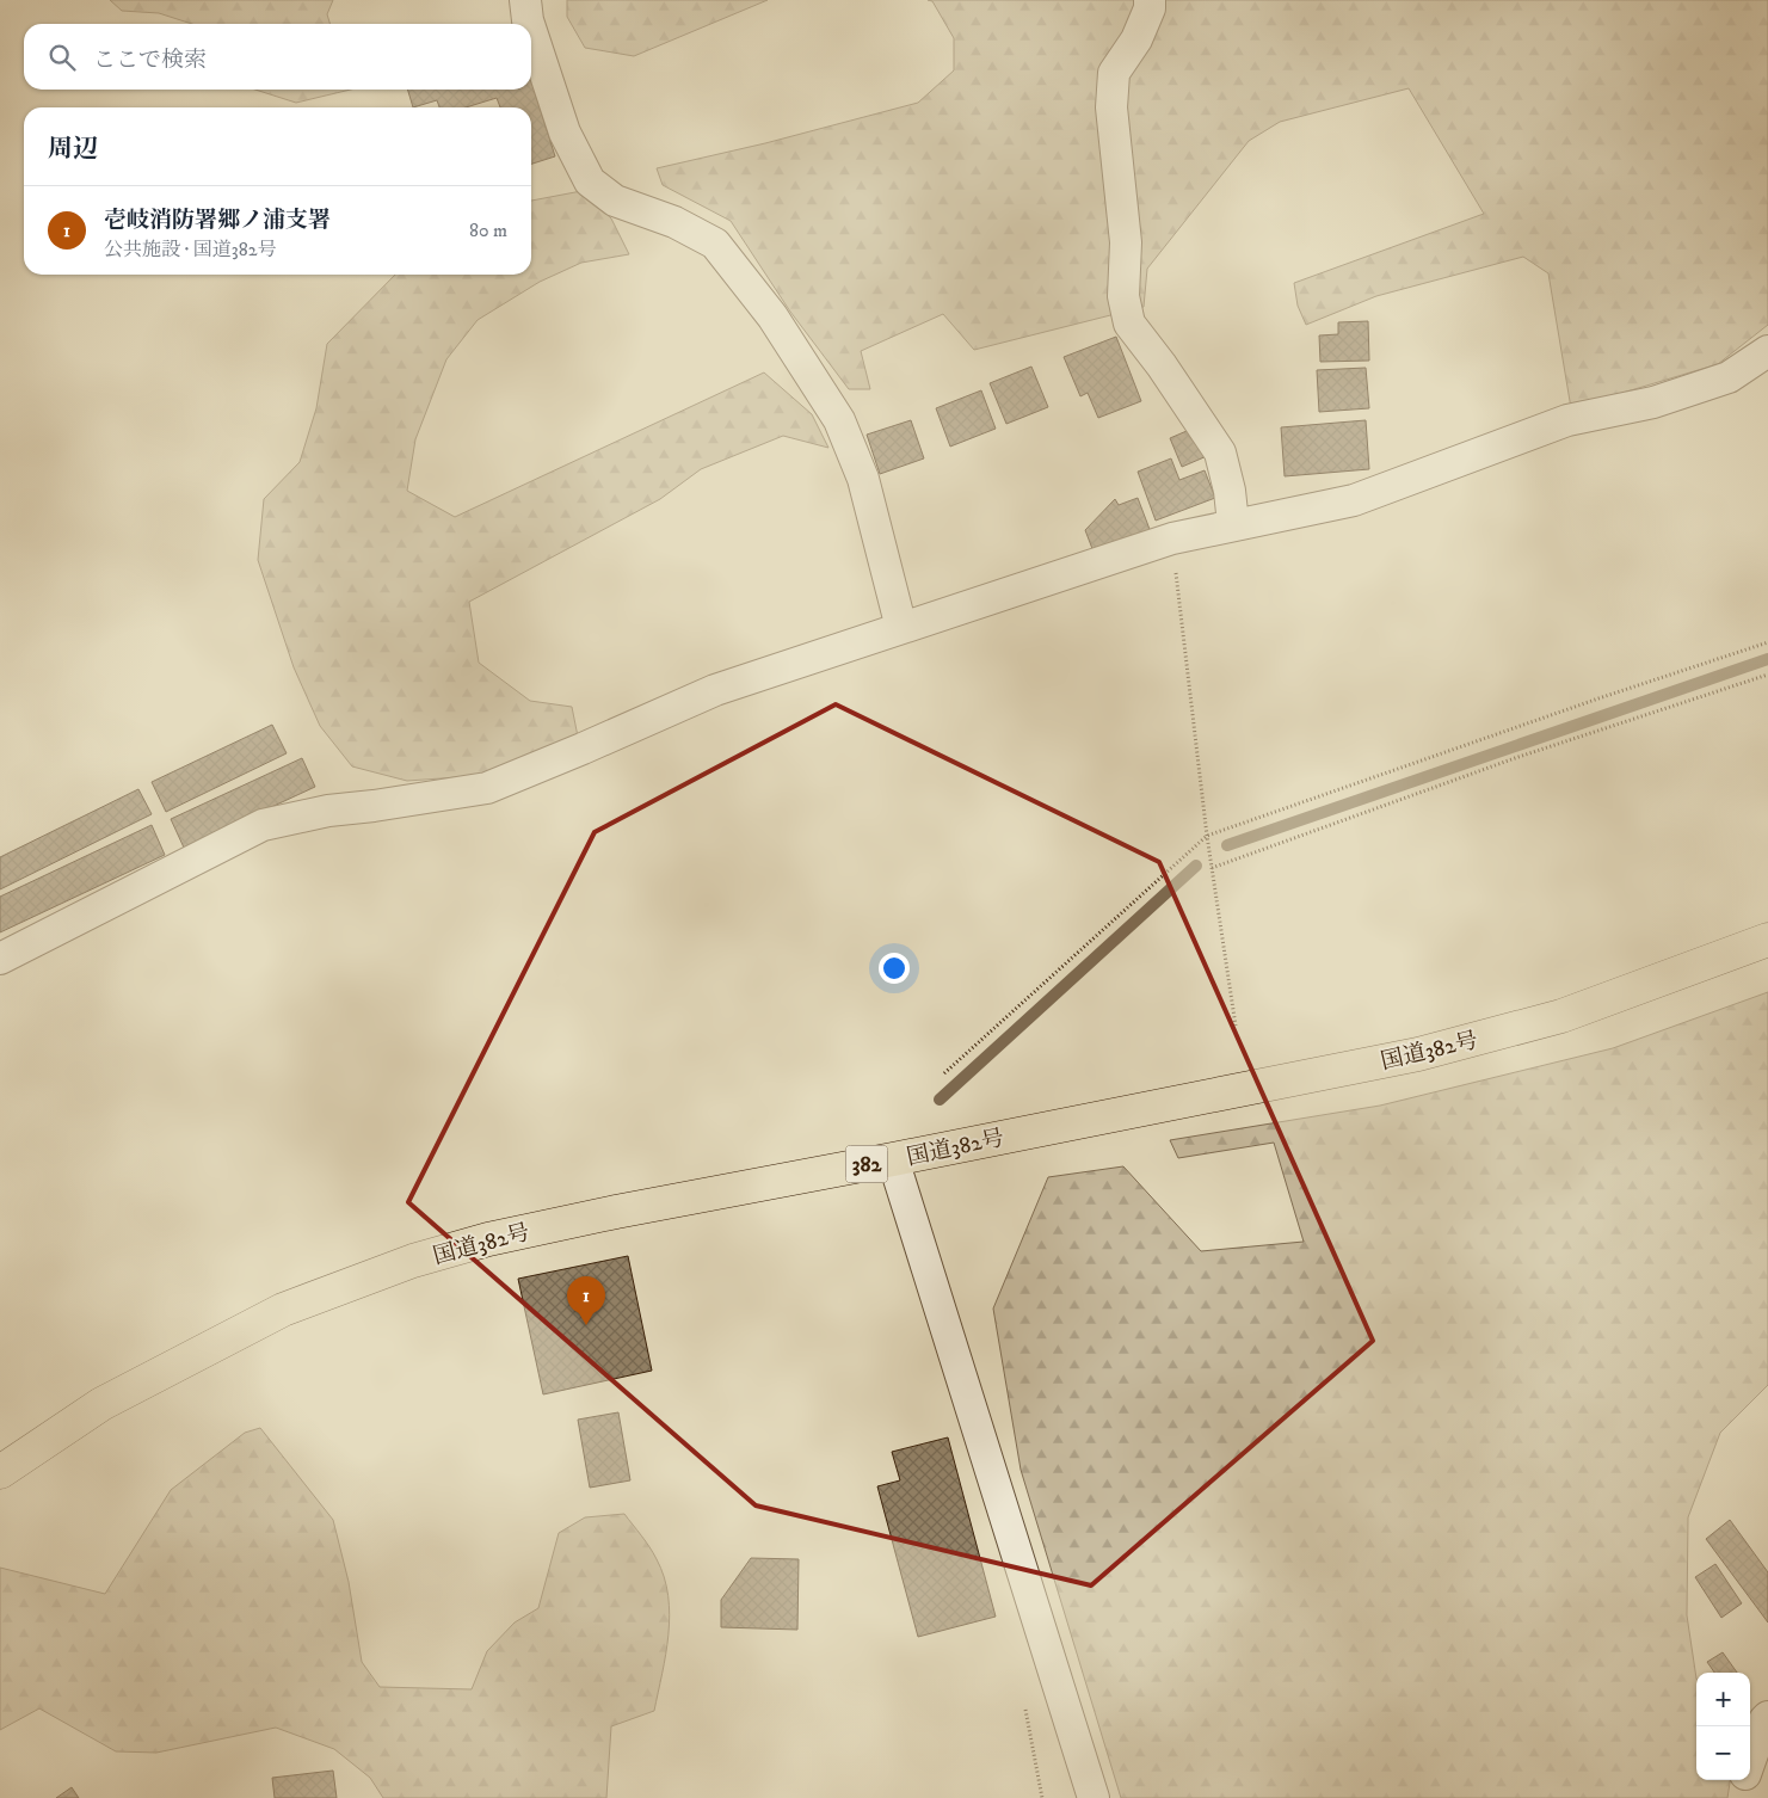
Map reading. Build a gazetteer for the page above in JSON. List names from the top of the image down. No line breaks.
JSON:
{"streets":{"highway":["国道382号","382"]},"page":{"search":"ここで検索","heading":"周辺","list":[{"mark":"1","name":"壱岐消防署郷ノ浦支署","note":"公共施設 · 国道382号","value":"80 m"}],"pins":"1","map_buttons":["+","−"]}}
